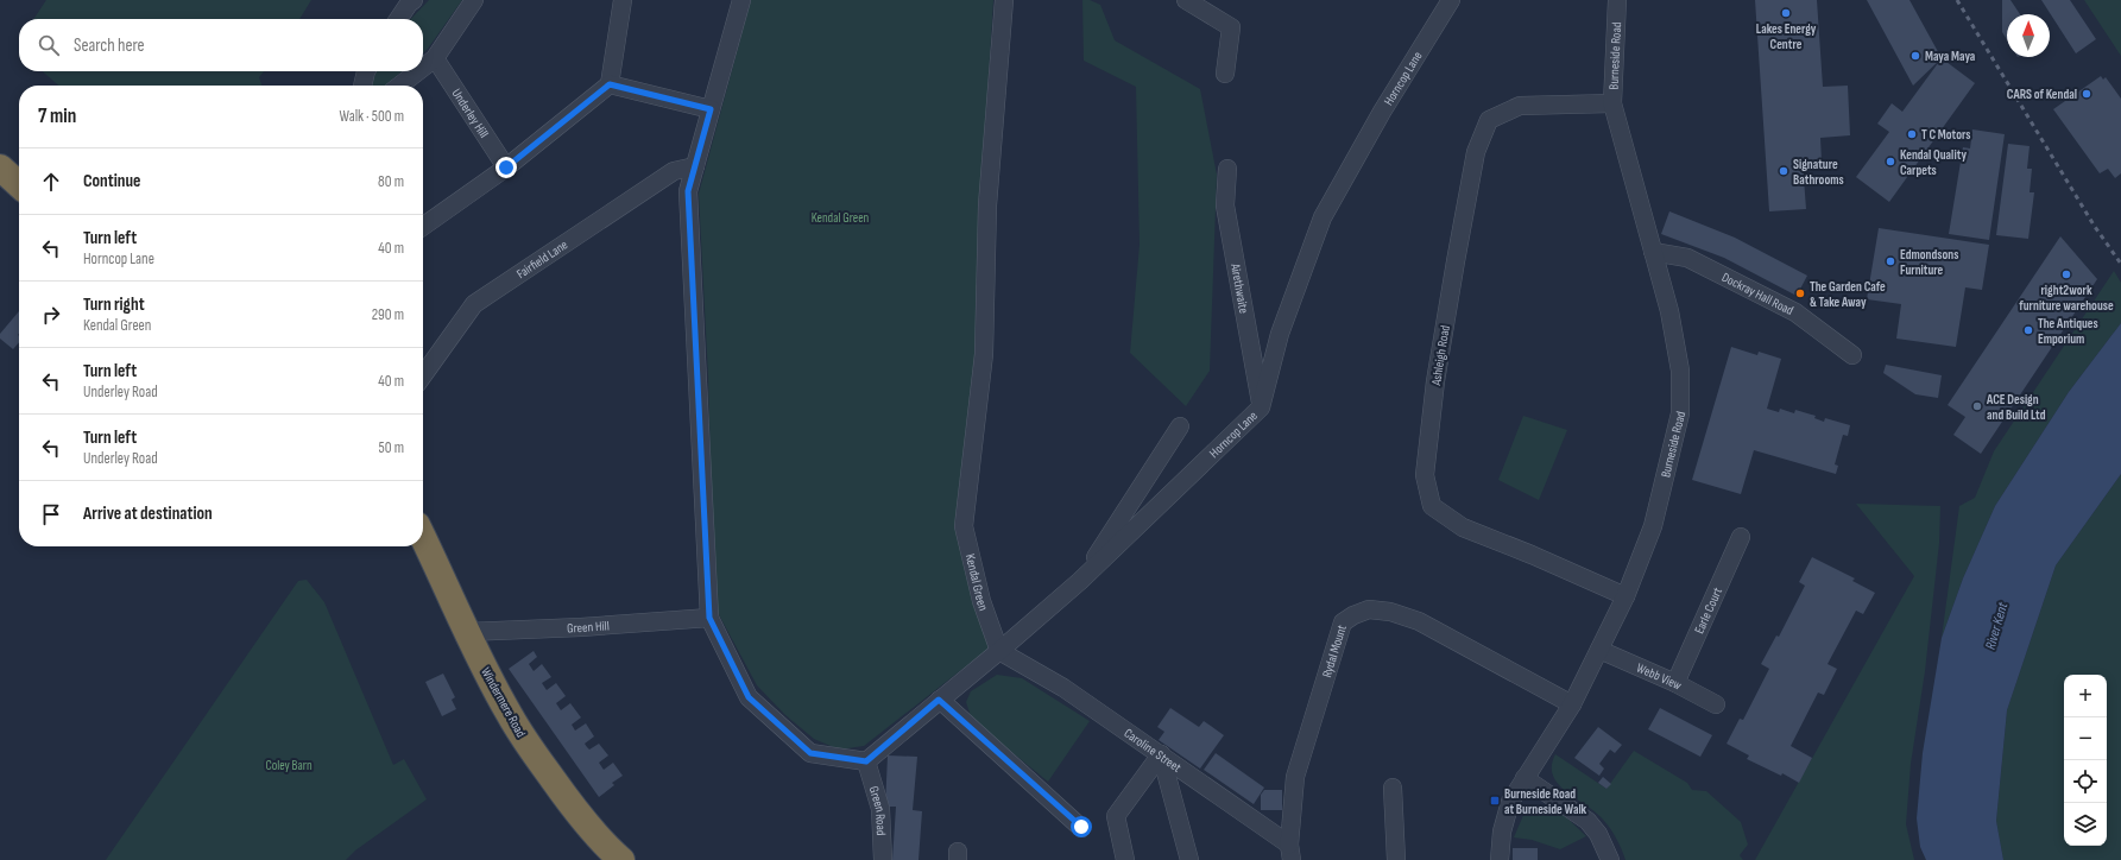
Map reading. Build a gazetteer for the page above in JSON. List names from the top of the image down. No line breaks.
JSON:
{"streets":{"highway":["Windermere Road"],"street":["Burneside Road","Horncop Lane","Underley Hill","Fairfield Lane","Airethwaite","Dockray Hall Road","Ashleigh Road","Kendal Green","Earle Court","Green Hill","Rydal Mount","Webb View","Caroline Street","Green Road"]},"crossings":[["Burneside Road","Dockray Hall Road"],["Burneside Road","Ashleigh Road"],["Burneside Road","Rydal Mount"],["Burneside Road","Webb View"],["Horncop Lane","Airethwaite"],["Horncop Lane","Kendal Green"],["Horncop Lane","Caroline Street"],["Horncop Lane","Green Road"],["Kendal Green","Caroline Street"],["Earle Court","Webb View"],["Green Hill","Windermere Road"],["Rydal Mount","Caroline Street"]],"water":["River Kent"],"parks":["Kendal Green","Coley Barn"],"places":{"other":["Lakes Energy Centre","Maya Maya","CARS of Kendal","T C Motors","Kendal Quality Carpets","Signature Bathrooms","Edmondsons Furniture","right2work furniture warehouse","The Garden Cafe & Take Away","The Antiques Emporium","ACE Design and Build Ltd"],"transit":["Burneside Road at Burneside Walk"]},"north":"top","page":{"search":"Search here","heading":["7 min","Walk · 500 m"],"list":[["Continue","80 m"],["Turn left","Horncop Lane","40 m"],["Turn right","Kendal Green","290 m"],["Turn left","Underley Road","40 m"],["Turn left","Underley Road","50 m"],"Arrive at destination"],"map_buttons":["+","−"]}}
